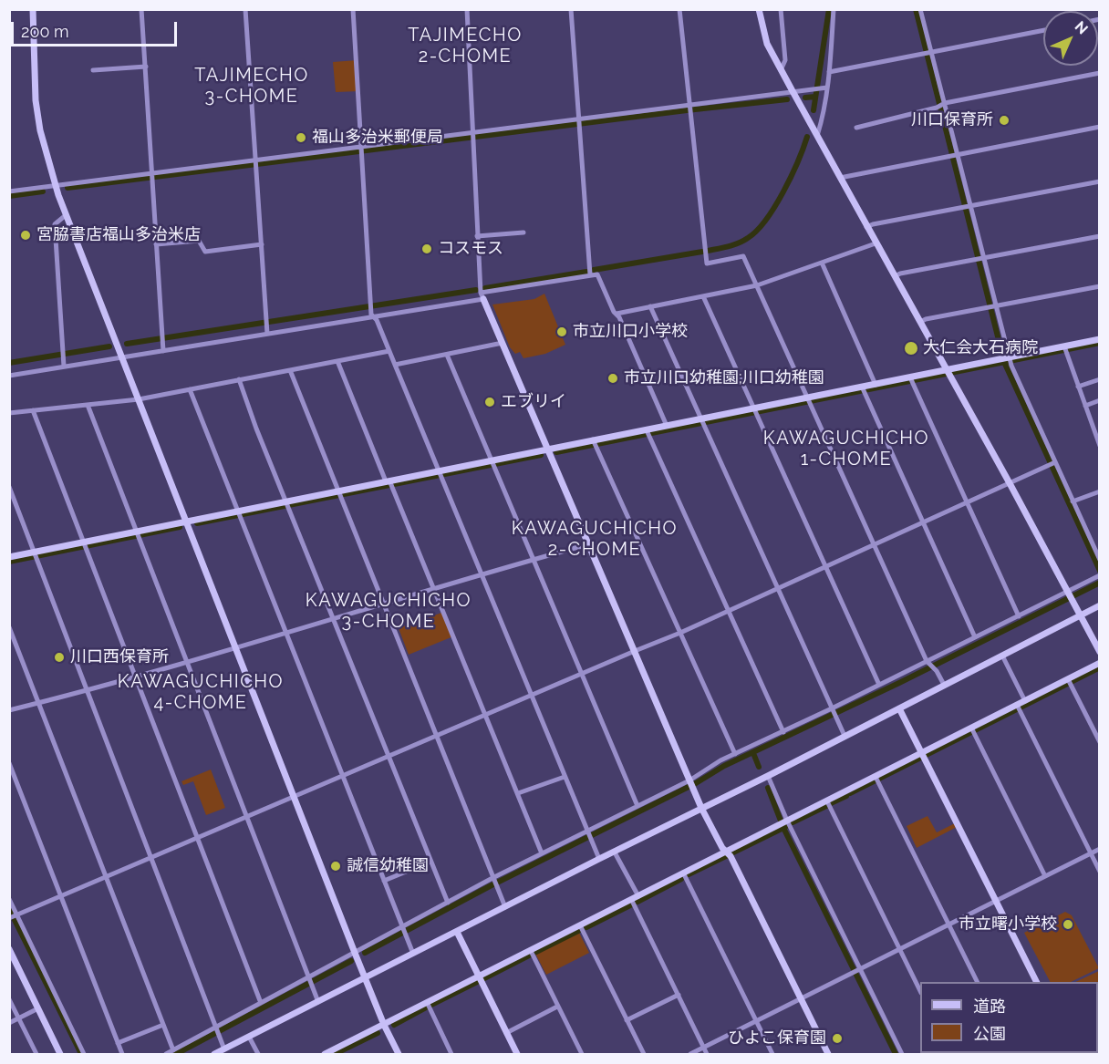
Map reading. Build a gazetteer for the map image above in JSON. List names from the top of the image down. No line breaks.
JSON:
{"districts":["TAJIMECHO 2-CHOME","TAJIMECHO 3-CHOME","KAWAGUCHICHO 1-CHOME","KAWAGUCHICHO 2-CHOME","KAWAGUCHICHO 3-CHOME","KAWAGUCHICHO 4-CHOME"],"places":["川口保育所","福山多治米郵便局","宮脇書店福山多治米店","コスモス","市立川口小学校","大仁会大石病院","市立川口幼稚園;川口幼稚園","エブリイ","川口西保育所","誠信幼稚園","市立曙小学校","ひよこ保育園"],"legend":["道路","公園"],"scale_bar":"200 m","north":"top right"}
